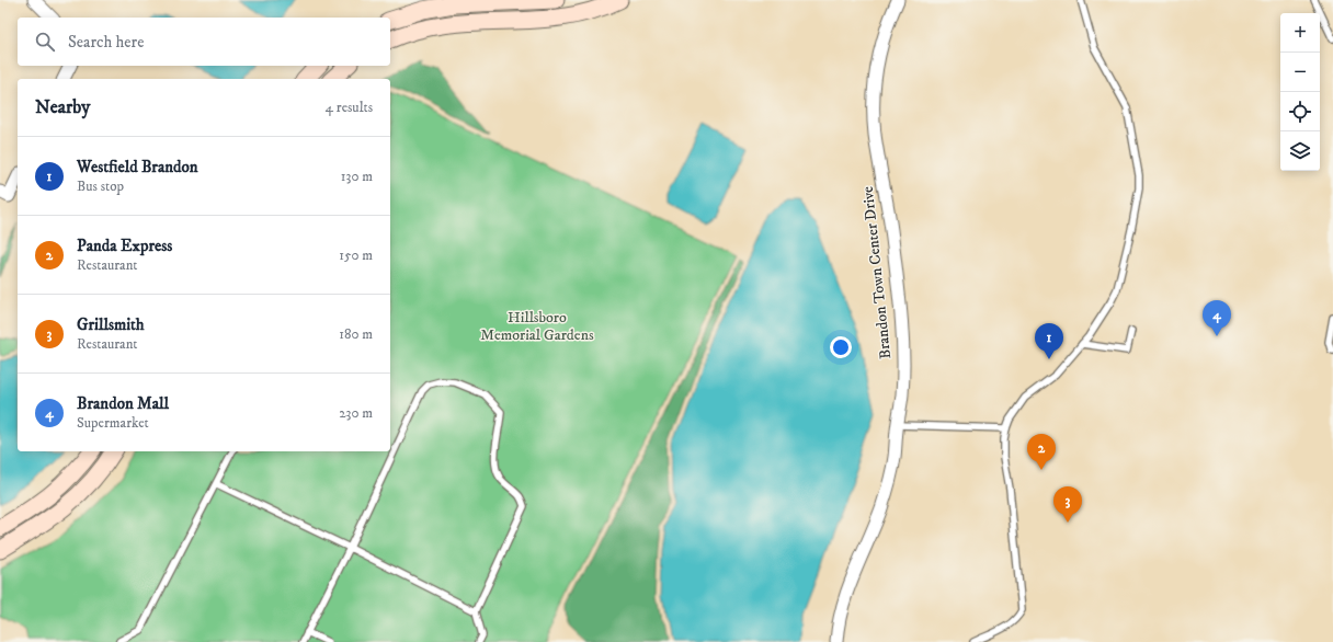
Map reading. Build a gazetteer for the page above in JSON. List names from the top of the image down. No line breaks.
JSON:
{"streets":{"street":["Brandon Town Center Drive"]},"parks":["Hillsboro Memorial Gardens"],"page":{"map_buttons":["+","−"],"search":"Search here","heading":["Nearby","4 results"],"list":[{"mark":"1","name":"Westfield Brandon","note":"Bus stop","value":"130 m"},{"mark":"2","name":"Panda Express","note":"Restaurant","value":"150 m"},{"mark":"3","name":"Grillsmith","note":"Restaurant","value":"180 m"},{"mark":"4","name":"Brandon Mall","note":"Supermarket","value":"230 m"}],"pins":["4","1","2","3"]}}
